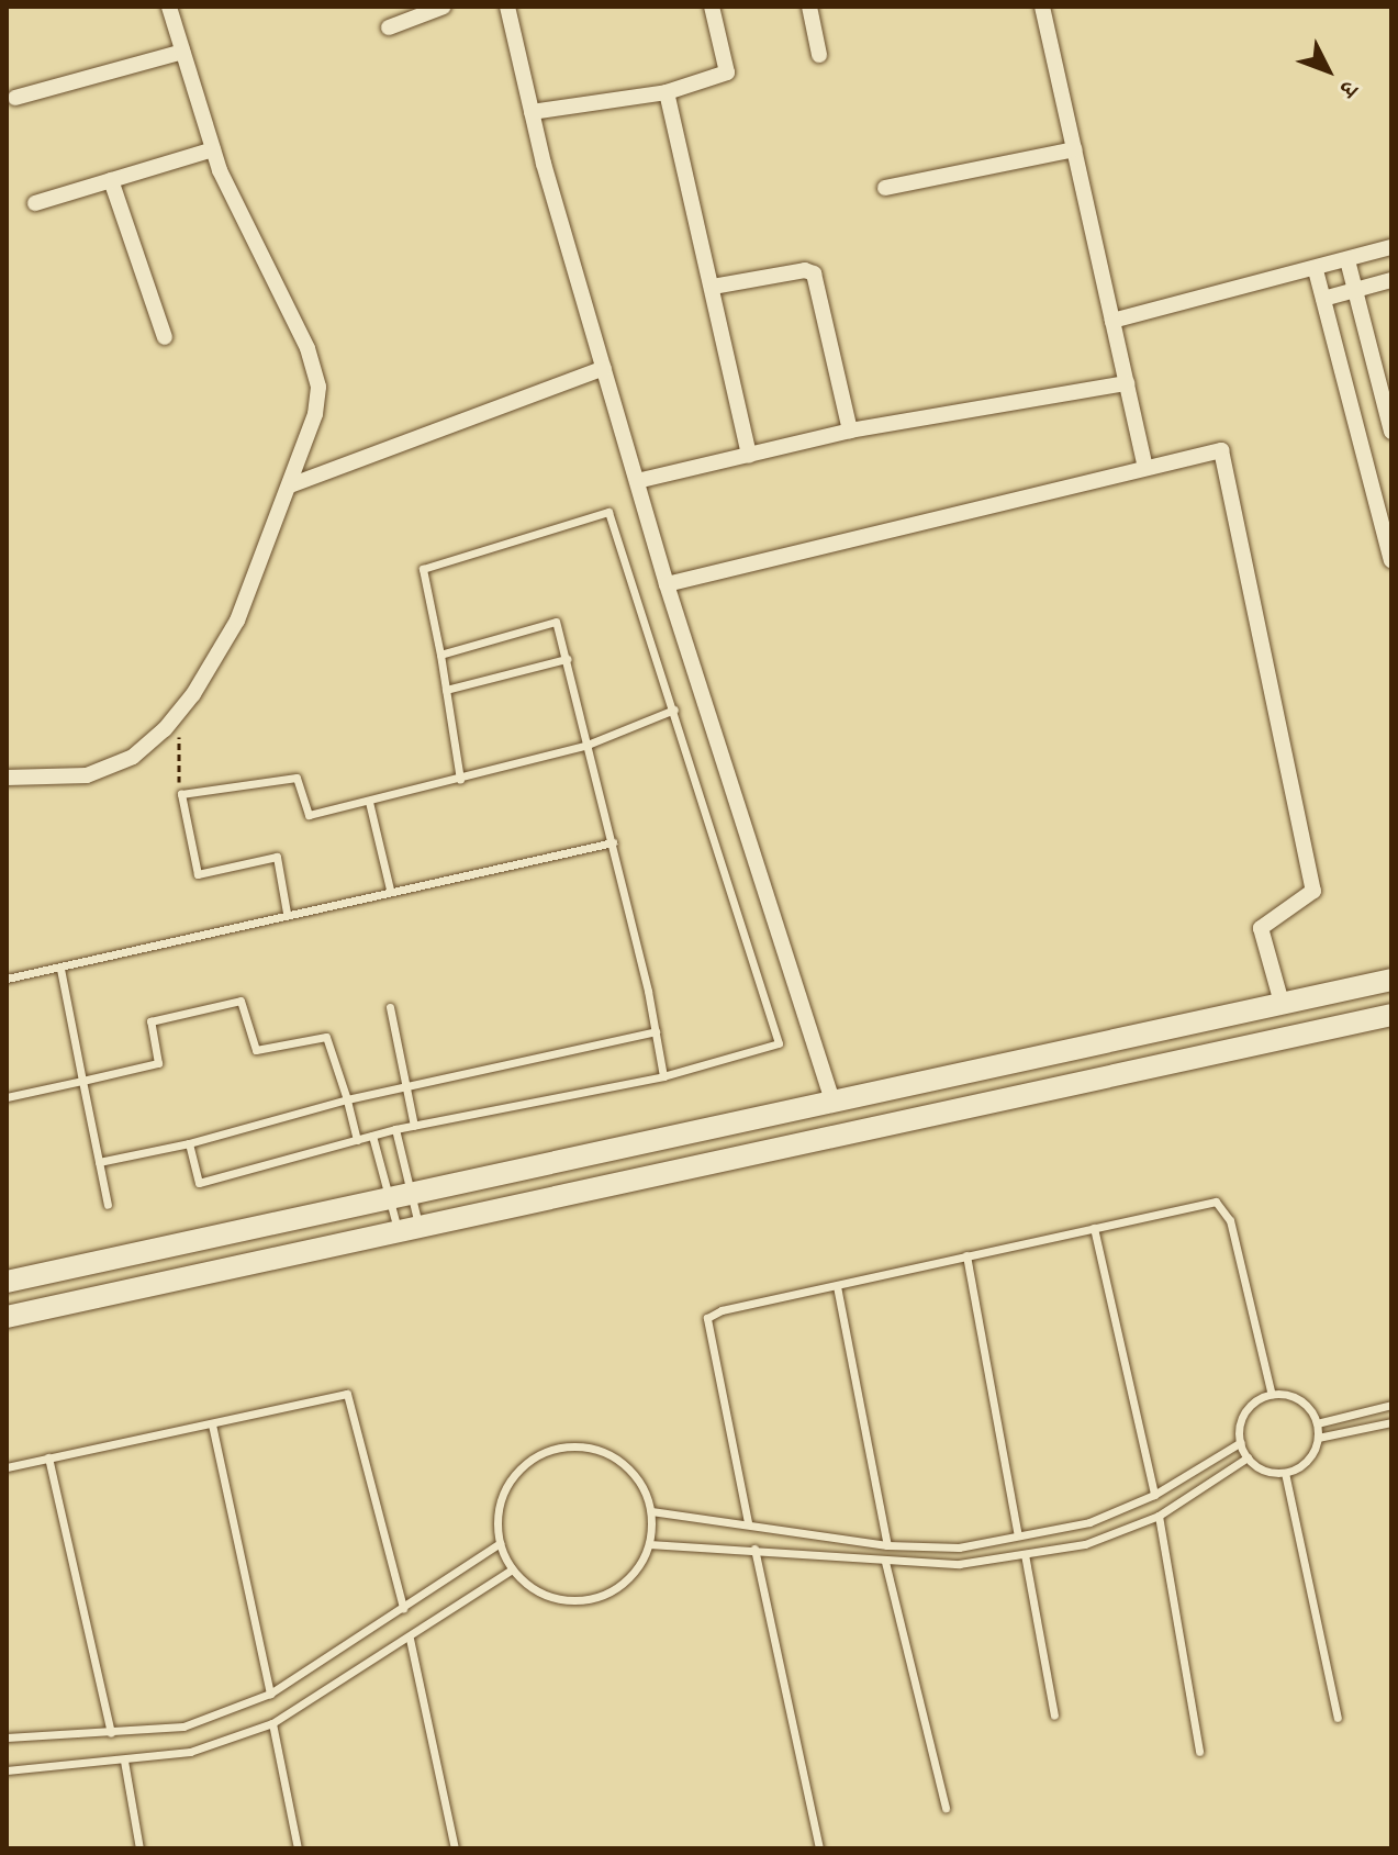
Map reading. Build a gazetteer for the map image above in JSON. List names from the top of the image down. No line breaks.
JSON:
{"north":"bottom right"}
